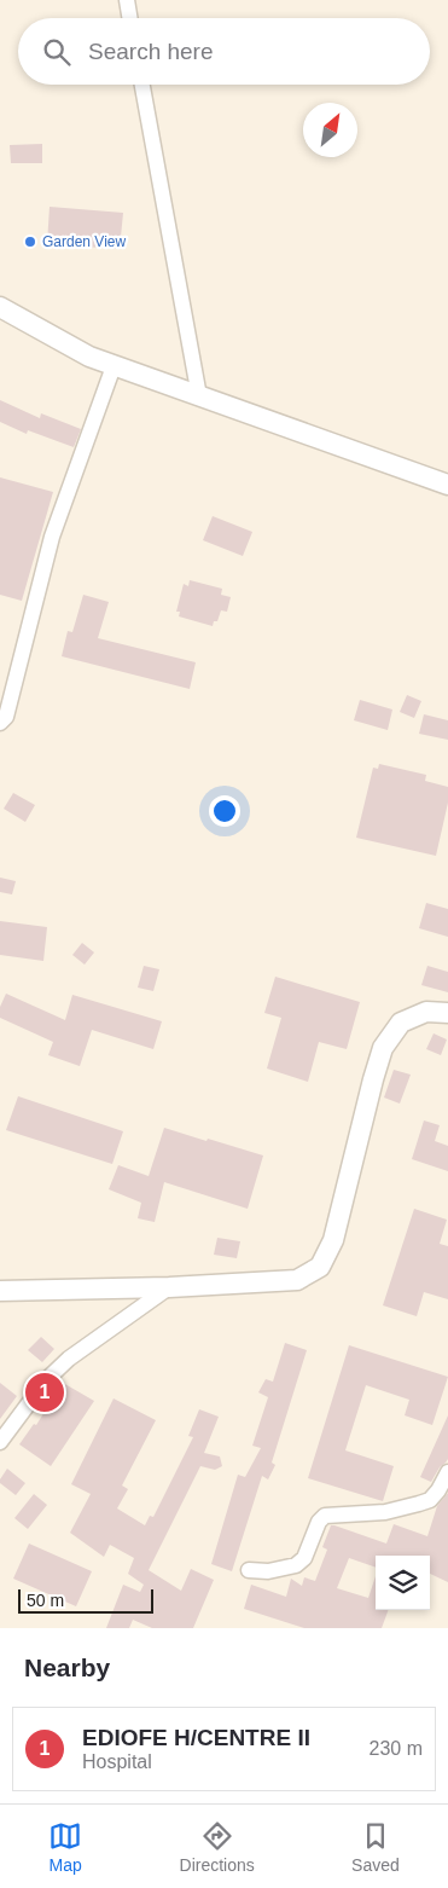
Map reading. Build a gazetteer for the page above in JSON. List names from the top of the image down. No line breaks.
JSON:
{"places":["Garden View"],"scale_bar":"50 m","north":"top right","page":{"search":"Search here","pins":"1","scale":"50 m","heading":"Nearby","list":[{"mark":"1","name":"EDIOFE H/CENTRE II","note":"Hospital","value":"230 m"}],"nav":["Map","Directions","Saved"]}}
